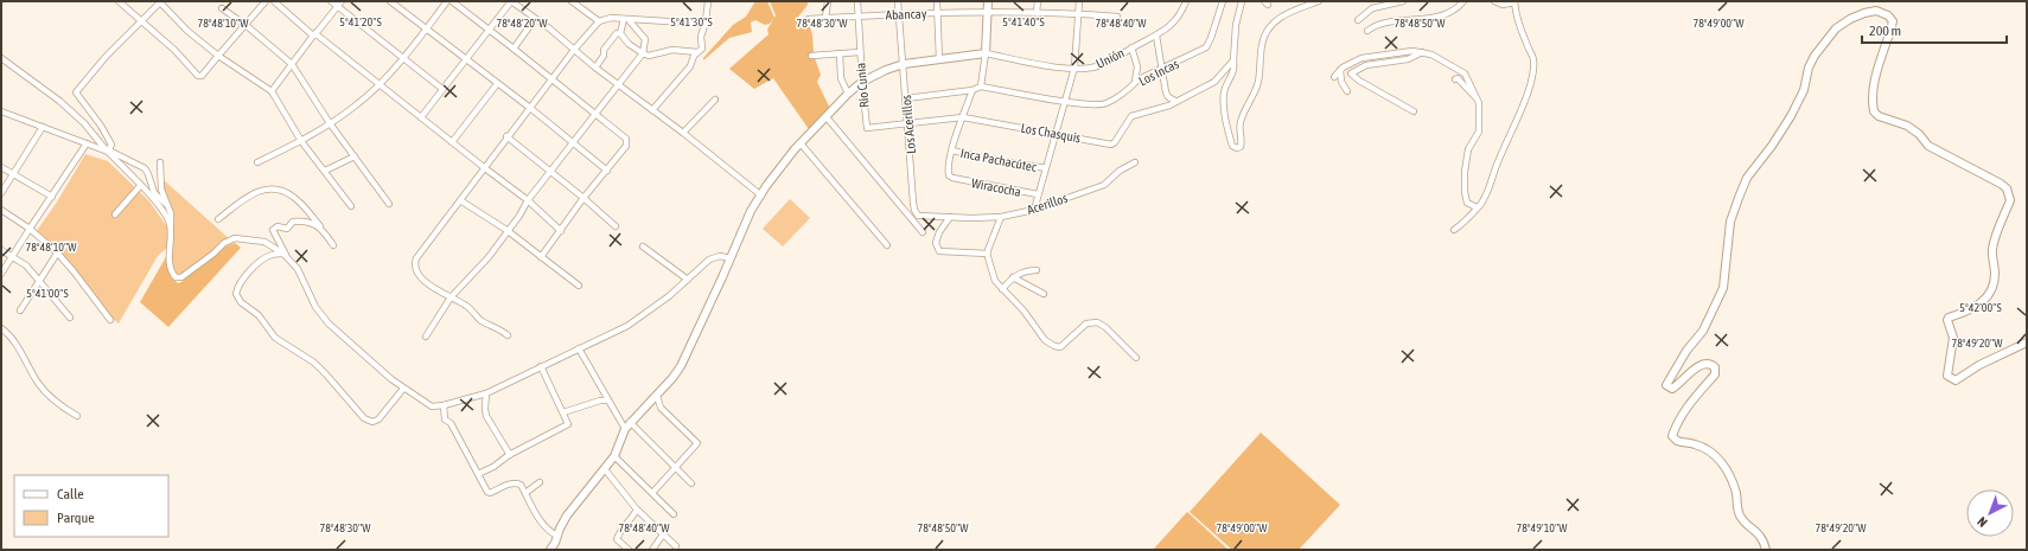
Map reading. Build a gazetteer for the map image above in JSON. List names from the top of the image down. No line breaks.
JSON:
{"streets":{"street":["Abancay","Unión","Los Incas","Río Cunia","Los Acerillos","Los Chasquis","Inca Pachacútec","Wiracocha","Acerillos"]},"crossings":[["Abancay","Río Cunia"],["Abancay","Los Acerillos"],["Río Cunia","Los Acerillos"],["Río Cunia","Los Chasquis"],["Los Acerillos","Los Chasquis"],["Los Acerillos","Acerillos"],["Inca Pachacútec","Wiracocha"]],"legend":["Calle","Parque"],"scale_bar":"200 m","north":"bottom left","coordinates":["5°41'20\"S","5°41'30\"S","5°41'40\"S","78°48'10\"W","78°48'20\"W","78°48'30\"W","78°48'40\"W","78°48'50\"W","78°49'00\"W","5°41'00\"S","5°42'00\"S","78°49'20\"W","78°49'10\"W"]}
